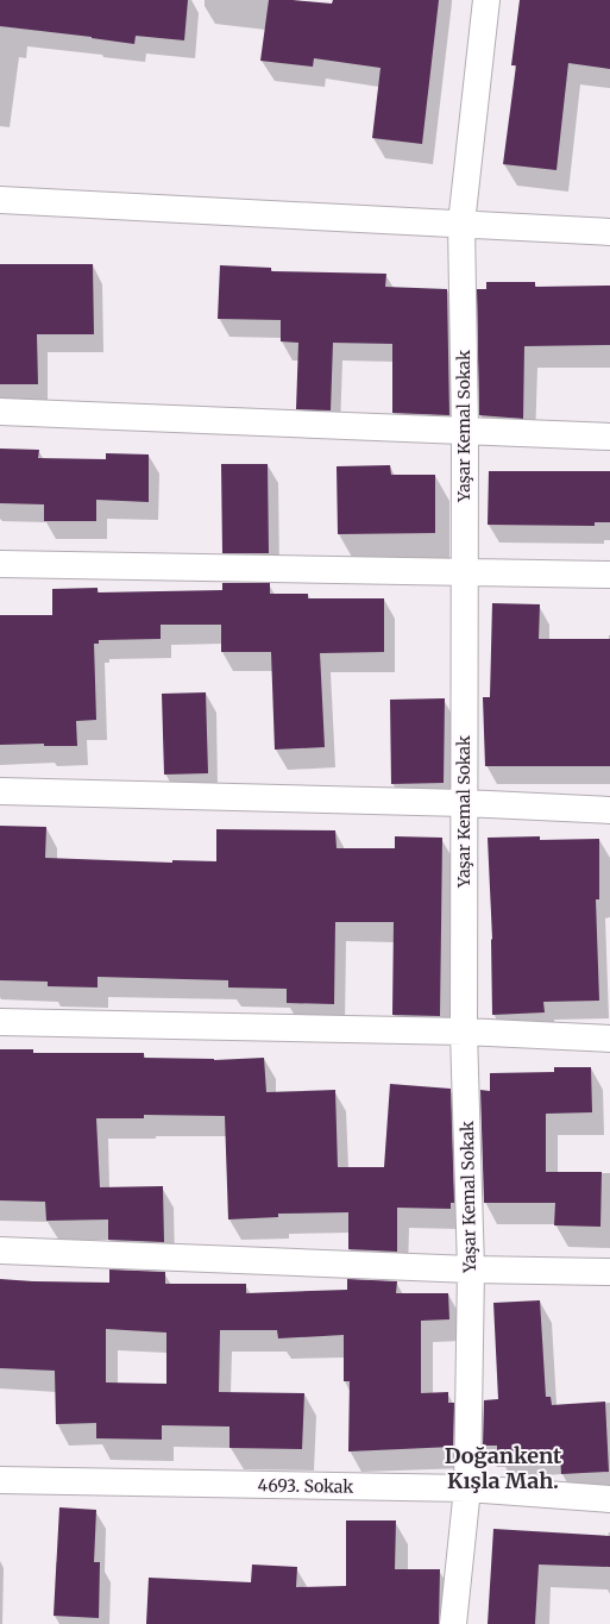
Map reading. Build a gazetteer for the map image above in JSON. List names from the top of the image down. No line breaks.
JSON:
{"streets":{"street":["Yaşar Kemal Sokak","4693. Sokak"]},"crossings":[["Yaşar Kemal Sokak","4693. Sokak"]],"districts":["Doğankent Kışla Mah."]}
